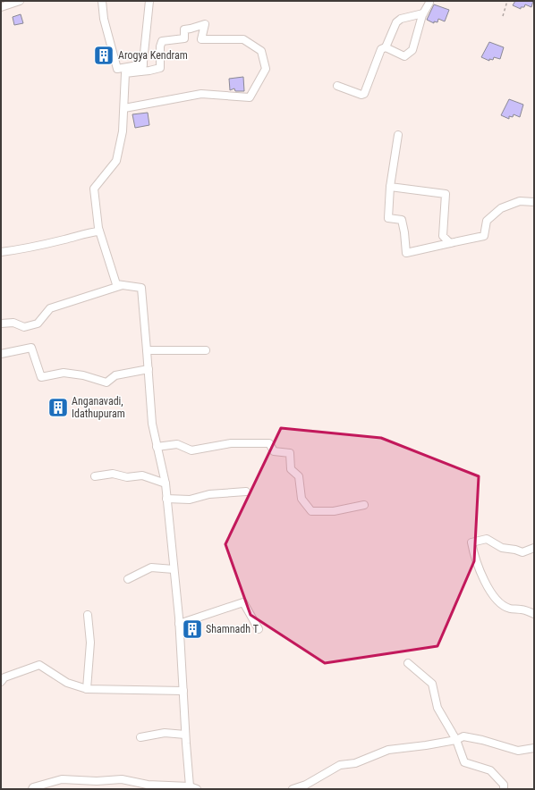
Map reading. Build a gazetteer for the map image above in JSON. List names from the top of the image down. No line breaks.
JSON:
{"places":{"building":["Arogya Kendram","Anganavadi, Idathupuram","Shamnadh T"]}}
